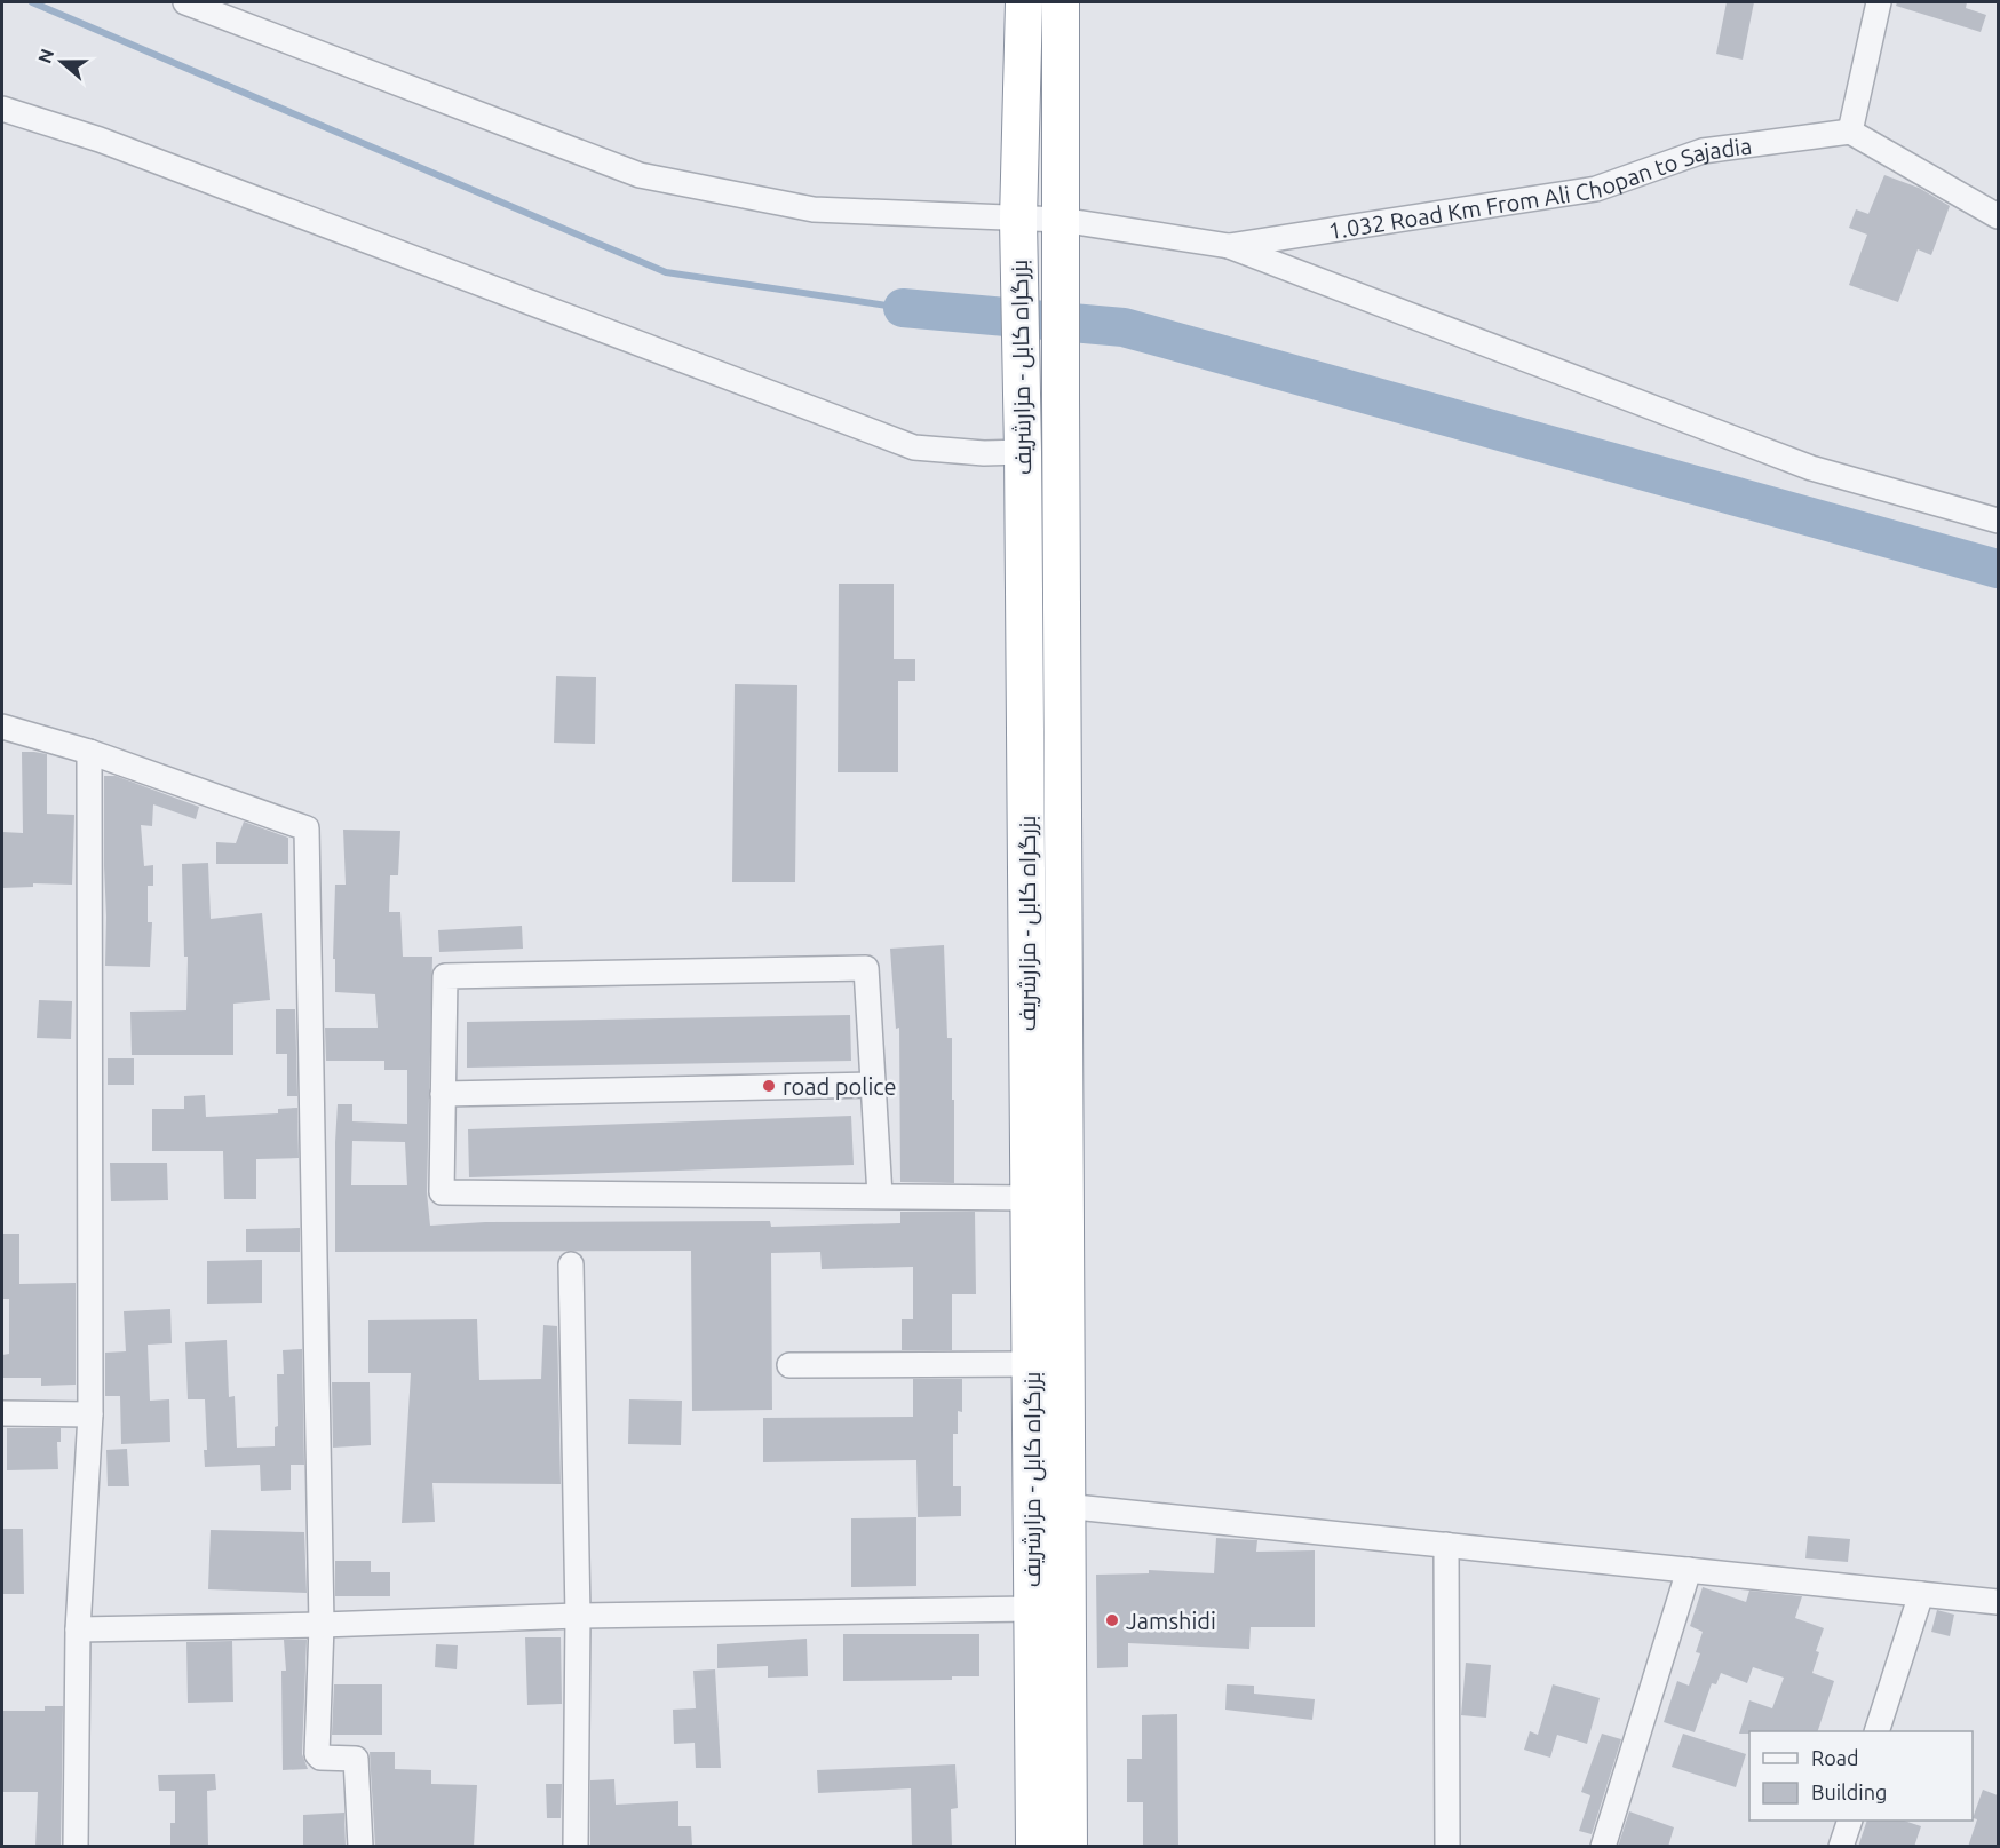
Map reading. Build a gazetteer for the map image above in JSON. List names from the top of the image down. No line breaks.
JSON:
{"streets":{"highway":["بزرگراه کابل - مزارشریف"],"street":["1.032 Road Km From Ali Chopan to Sajadia"]},"crossings":[["1.032 Road Km From Ali Chopan to Sajadia","بزرگراه کابل - مزارشریف"]],"places":["road police","Jamshidi"],"legend":["Road","Building"],"north":"left"}
